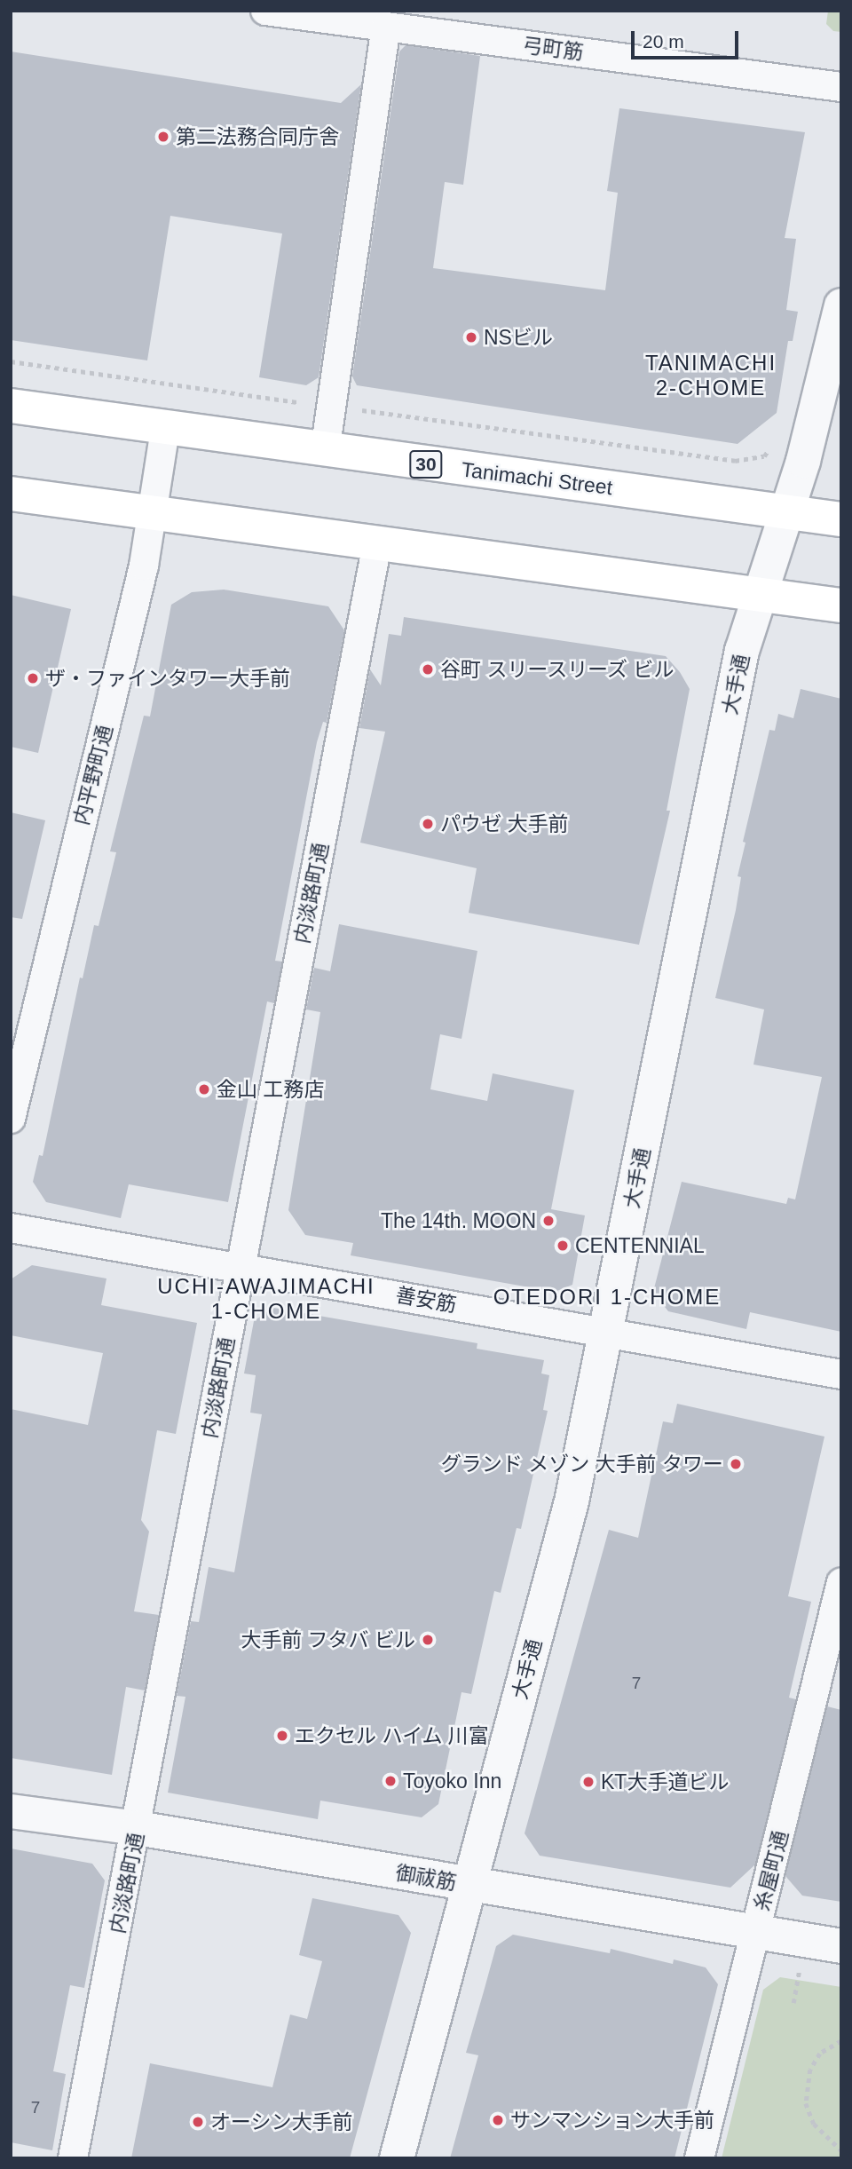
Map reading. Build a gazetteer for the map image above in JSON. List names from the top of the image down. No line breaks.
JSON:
{"streets":{"main road":["30","Tanimachi Street"],"street":["弓町筋","大手通","内平野町通","内淡路町通","善安筋","糸屋町通","御祓筋"]},"crossings":[["Tanimachi Street","大手通"],["Tanimachi Street","内平野町通"],["大手通","善安筋"],["大手通","御祓筋"],["内淡路町通","善安筋"],["内淡路町通","御祓筋"],["糸屋町通","御祓筋"]],"districts":["TANIMACHI 2-CHOME","UCHI-AWAJIMACHI 1-CHOME","OTEDORI 1-CHOME"],"places":["第二法務合同庁舎","NSビル","谷町 スリースリーズ ビル","ザ・ファインタワー大手前","パウゼ 大手前","金山 工務店","The 14th. MOON","CENTENNIAL","グランド メゾン 大手前 タワー","大手前 フタバ ビル","エクセル ハイム 川富","Toyoko Inn","KT大手道ビル","サンマンション大手前","オーシン大手前"],"house_numbers":["7","7"],"scale_bar":"20 m"}
